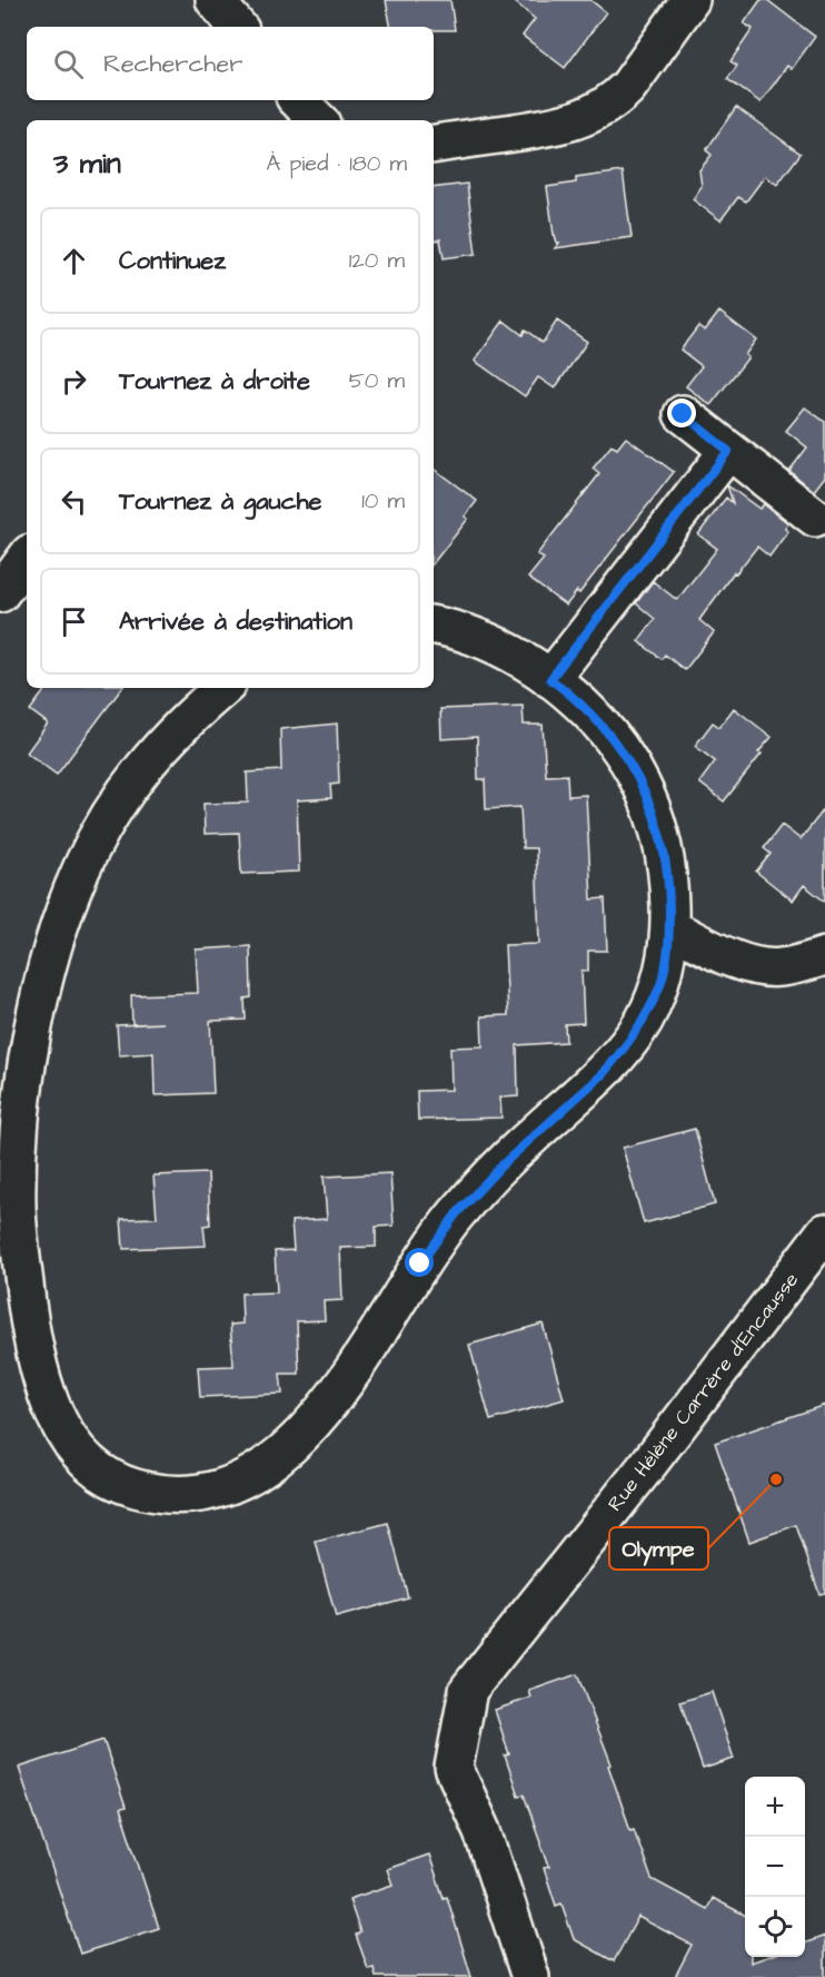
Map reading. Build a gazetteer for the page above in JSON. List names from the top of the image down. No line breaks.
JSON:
{"streets":{"street":["Rue Hélène Carrère d’Encausse"]},"places":["Olympe"],"page":{"search":"Rechercher","heading":["3 min","À pied · 180 m"],"list":[["Continuez","120 m"],["Tournez à droite","50 m"],["Tournez à gauche","10 m"],"Arrivée à destination"],"map_buttons":["+","−"]}}
